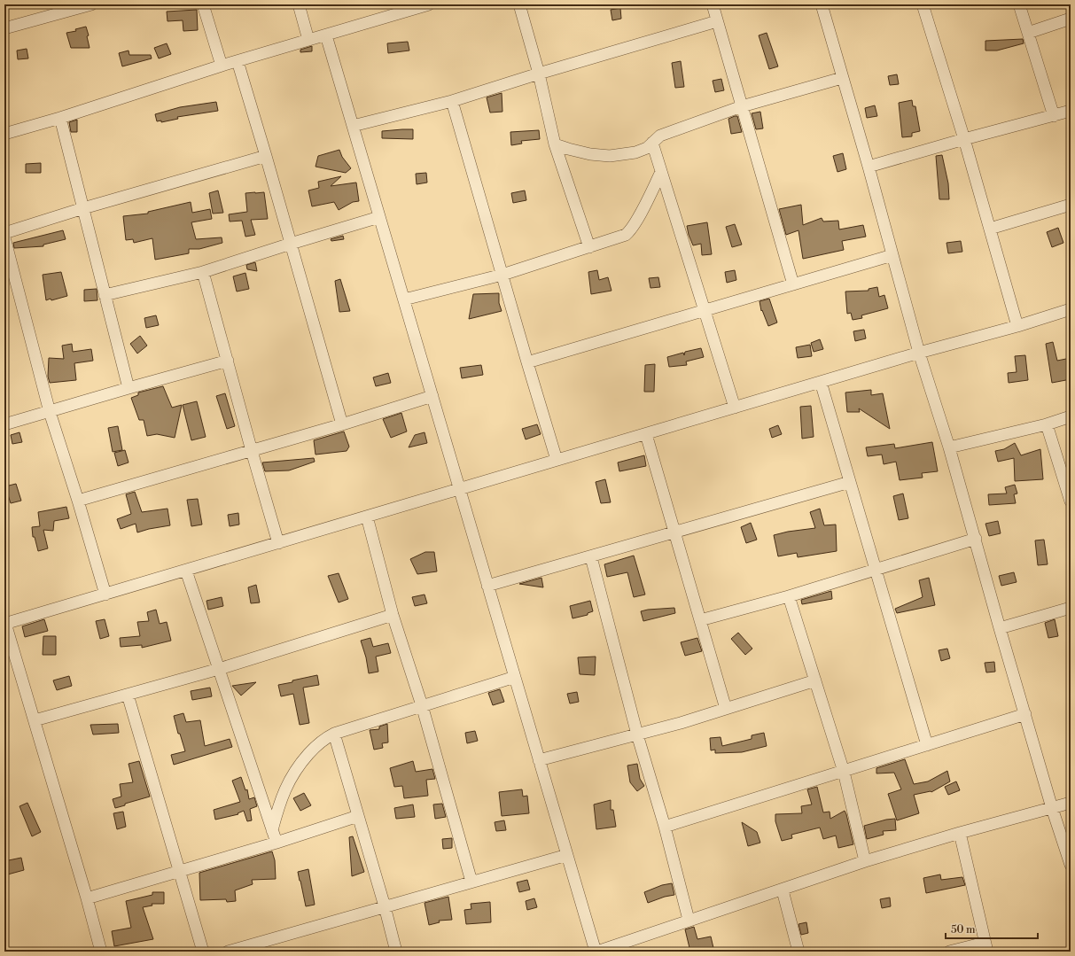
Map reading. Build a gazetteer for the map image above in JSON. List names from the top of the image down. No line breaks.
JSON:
{"scale_bar":"50 m"}
